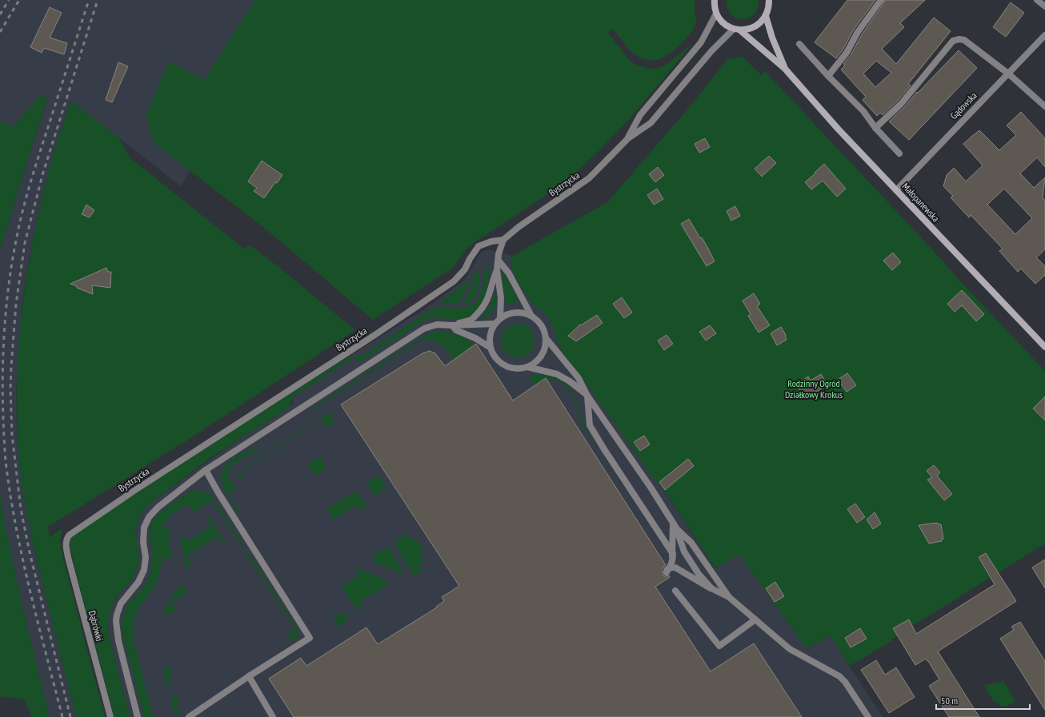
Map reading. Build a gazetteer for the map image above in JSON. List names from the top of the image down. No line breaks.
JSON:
{"streets":{"street":["Gądowska","Bystrzycka","Małopanewska","Dąbrówki"]},"crossings":[["Gądowska","Małopanewska"],["Bystrzycka","Małopanewska"],["Bystrzycka","Dąbrówki"]],"parks":["Rodzinny Ogród Działkowy Krokus"],"scale_bar":"50 m"}
